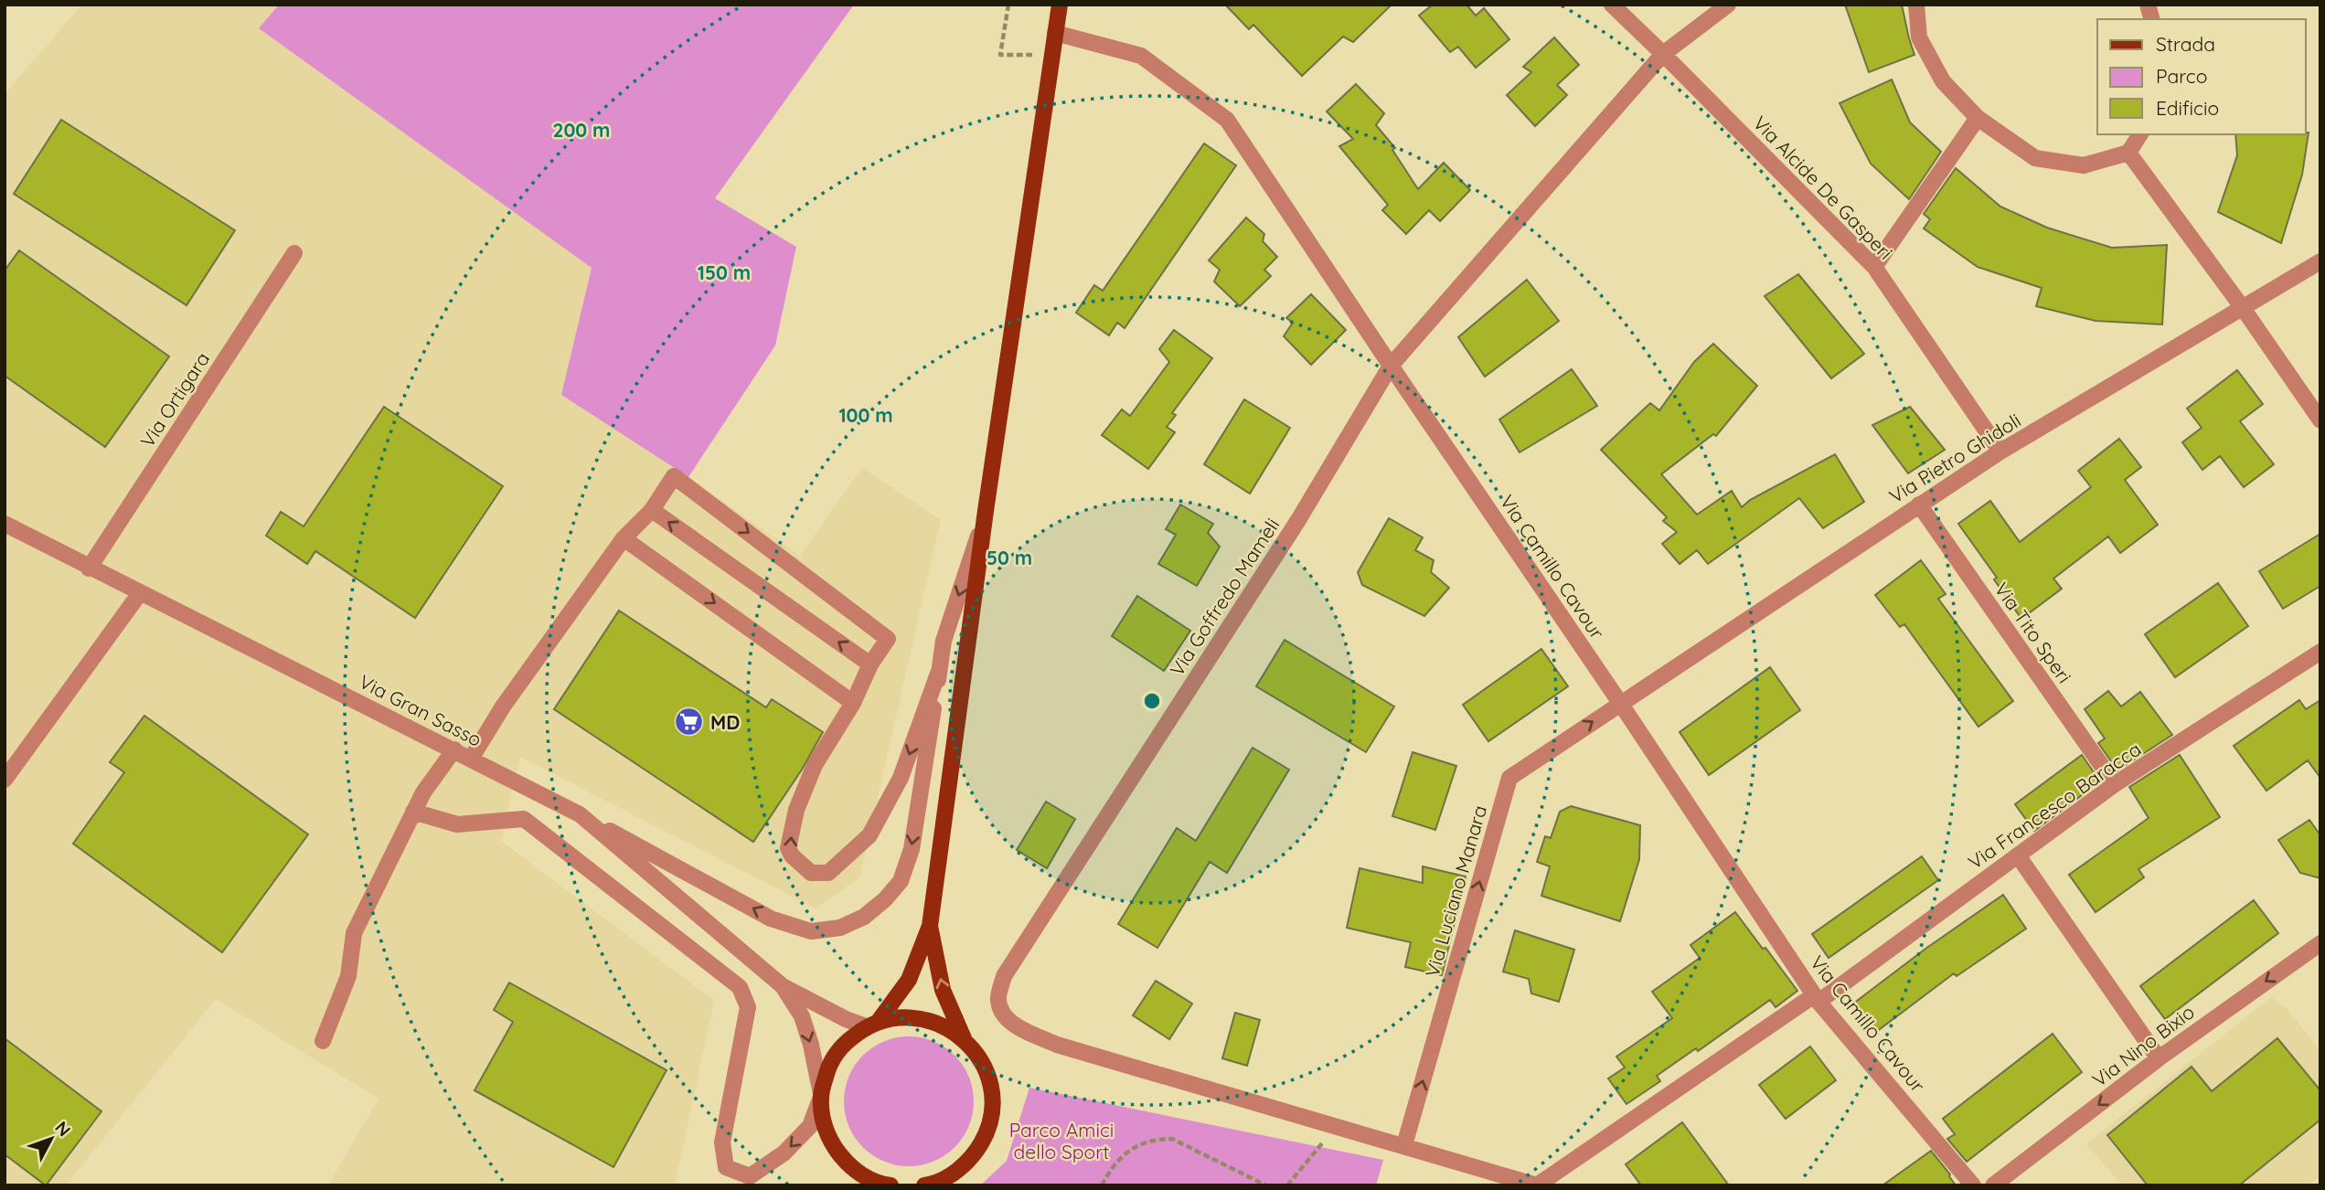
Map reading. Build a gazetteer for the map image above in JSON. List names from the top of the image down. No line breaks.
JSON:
{"streets":{"street":["Via Alcide De Gasperi","Via Ortigara","Via Pietro Ghidoli","Via Camillo Cavour","Via Goffredo Mameli","Via Tito Speri","Via Gran Sasso","Via Francesco Baracca","Via Luciano Manara","Via Nino Bixio"]},"crossings":[["Via Alcide De Gasperi","Via Pietro Ghidoli"],["Via Alcide De Gasperi","Via Goffredo Mameli"],["Via Ortigara","Via Gran Sasso"],["Via Pietro Ghidoli","Via Camillo Cavour"],["Via Pietro Ghidoli","Via Tito Speri"],["Via Pietro Ghidoli","Via Luciano Manara"],["Via Camillo Cavour","Via Goffredo Mameli"],["Via Camillo Cavour","Via Francesco Baracca"],["Via Camillo Cavour","Via Luciano Manara"],["Via Tito Speri","Via Francesco Baracca"]],"one_way":["Via Luciano Manara","Via Nino Bixio"],"parks":["Parco Amici dello Sport"],"places":{"supermarket":["MD"]},"legend":["Strada","Parco","Edificio"],"north":"top right","rings":["200 m","150 m","100 m","50 m"]}
